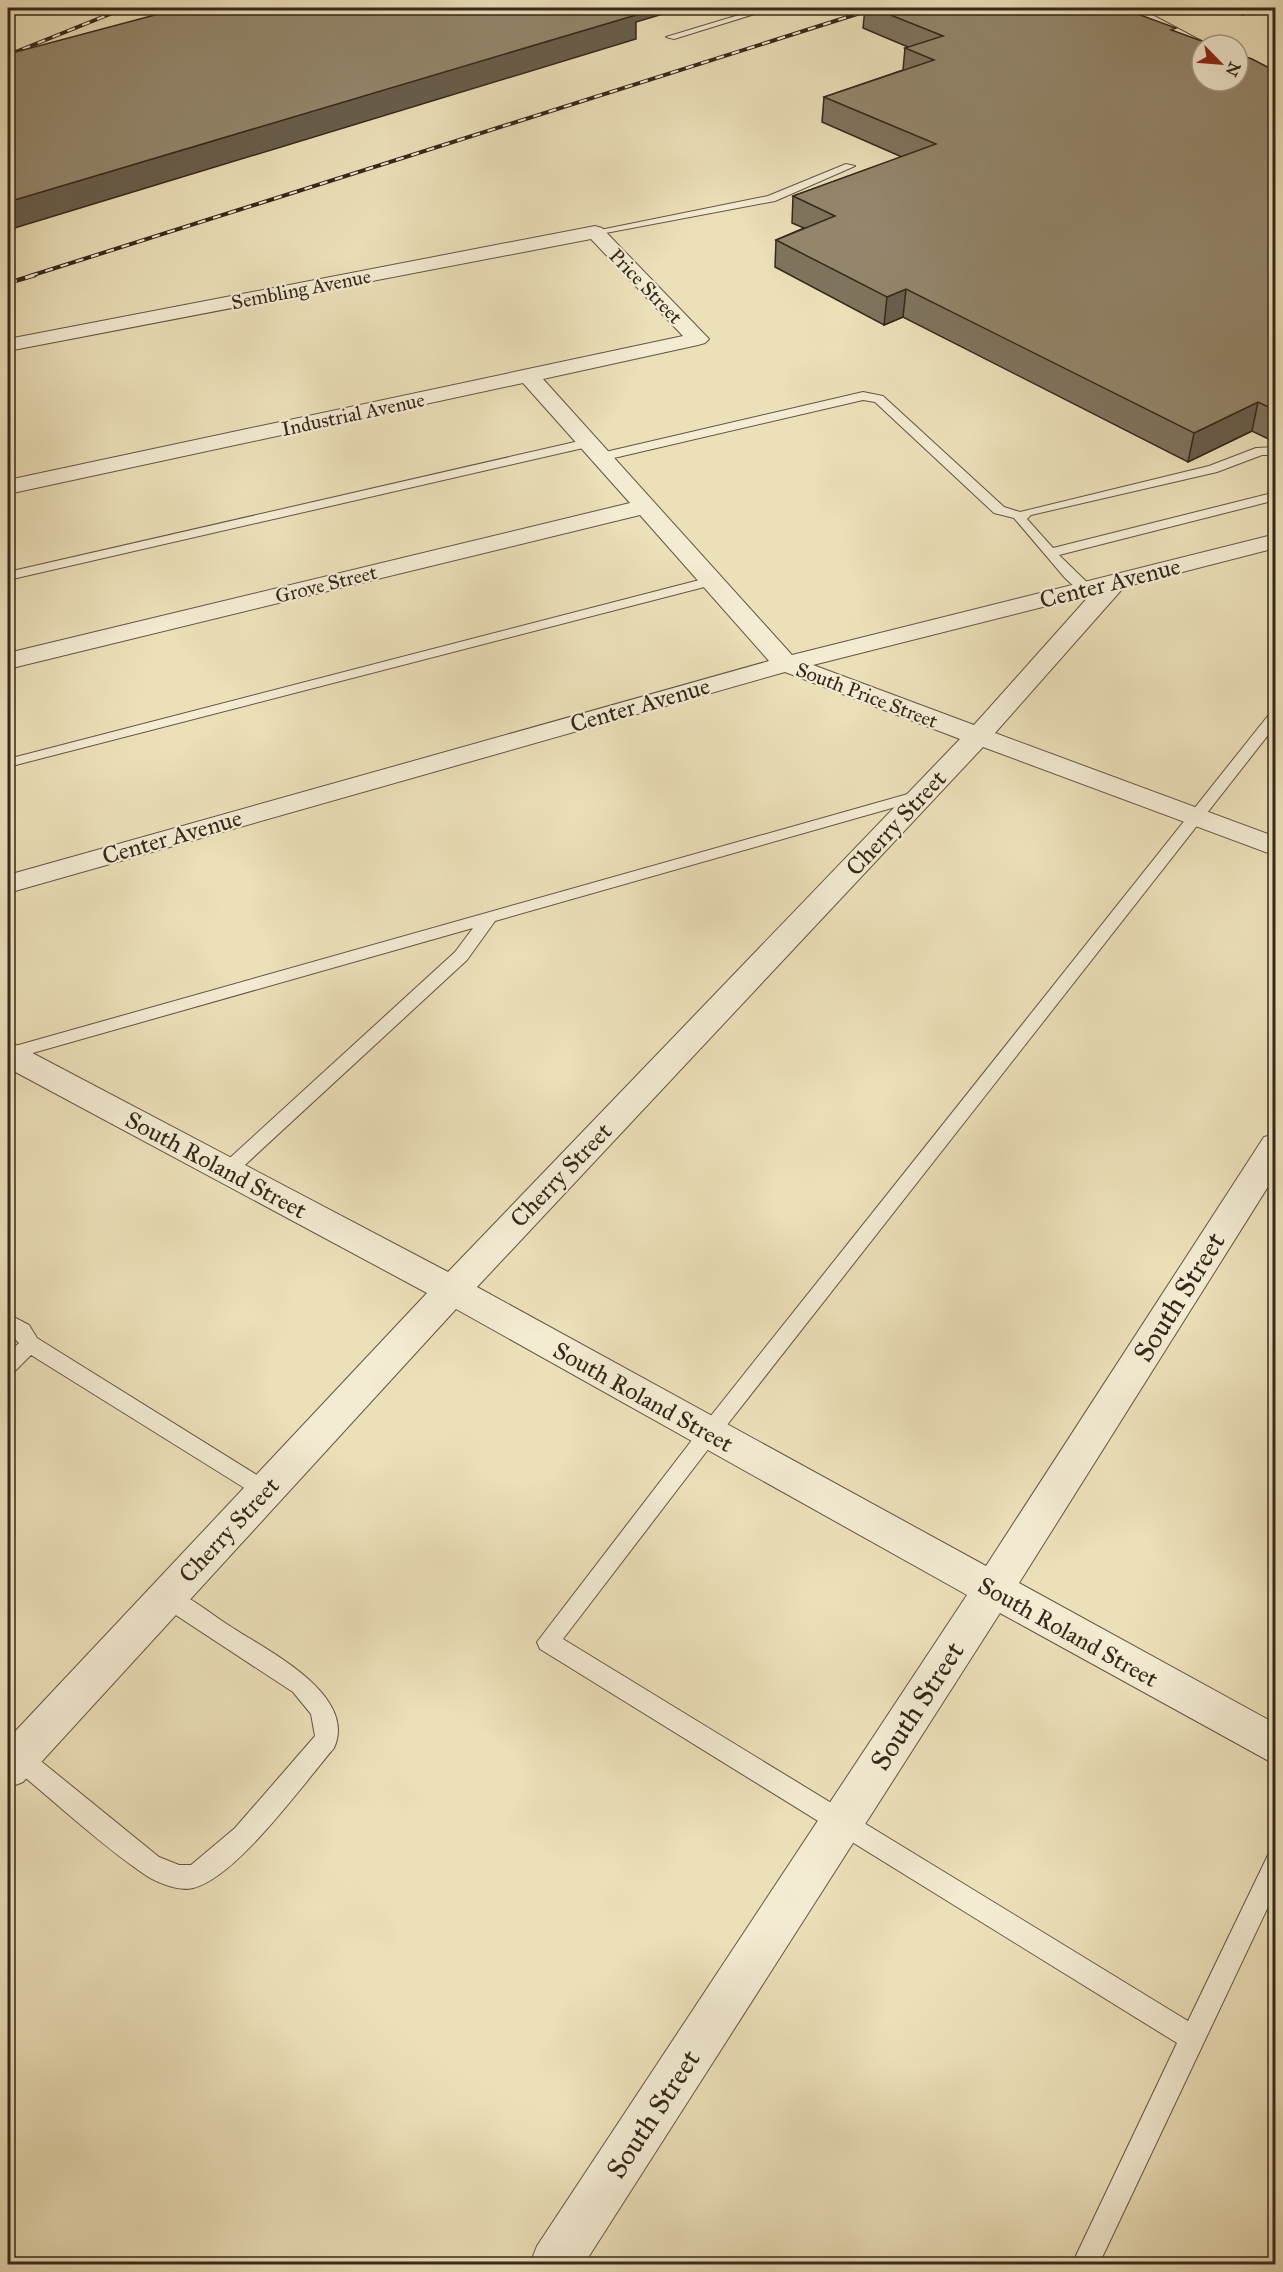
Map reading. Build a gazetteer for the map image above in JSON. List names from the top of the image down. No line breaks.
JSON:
{"streets":{"street":["Price Street","Sembling Avenue","Industrial Avenue","Center Avenue","Grove Street","South Price Street","Cherry Street","South Roland Street","South Street"]},"crossings":[["Price Street","Sembling Avenue"],["Price Street","Industrial Avenue"],["Industrial Avenue","South Price Street"],["Center Avenue","South Price Street"],["Center Avenue","Cherry Street"],["Grove Street","South Price Street"],["South Price Street","Cherry Street"],["Cherry Street","South Roland Street"],["South Roland Street","South Street"]],"north":"bottom right"}
